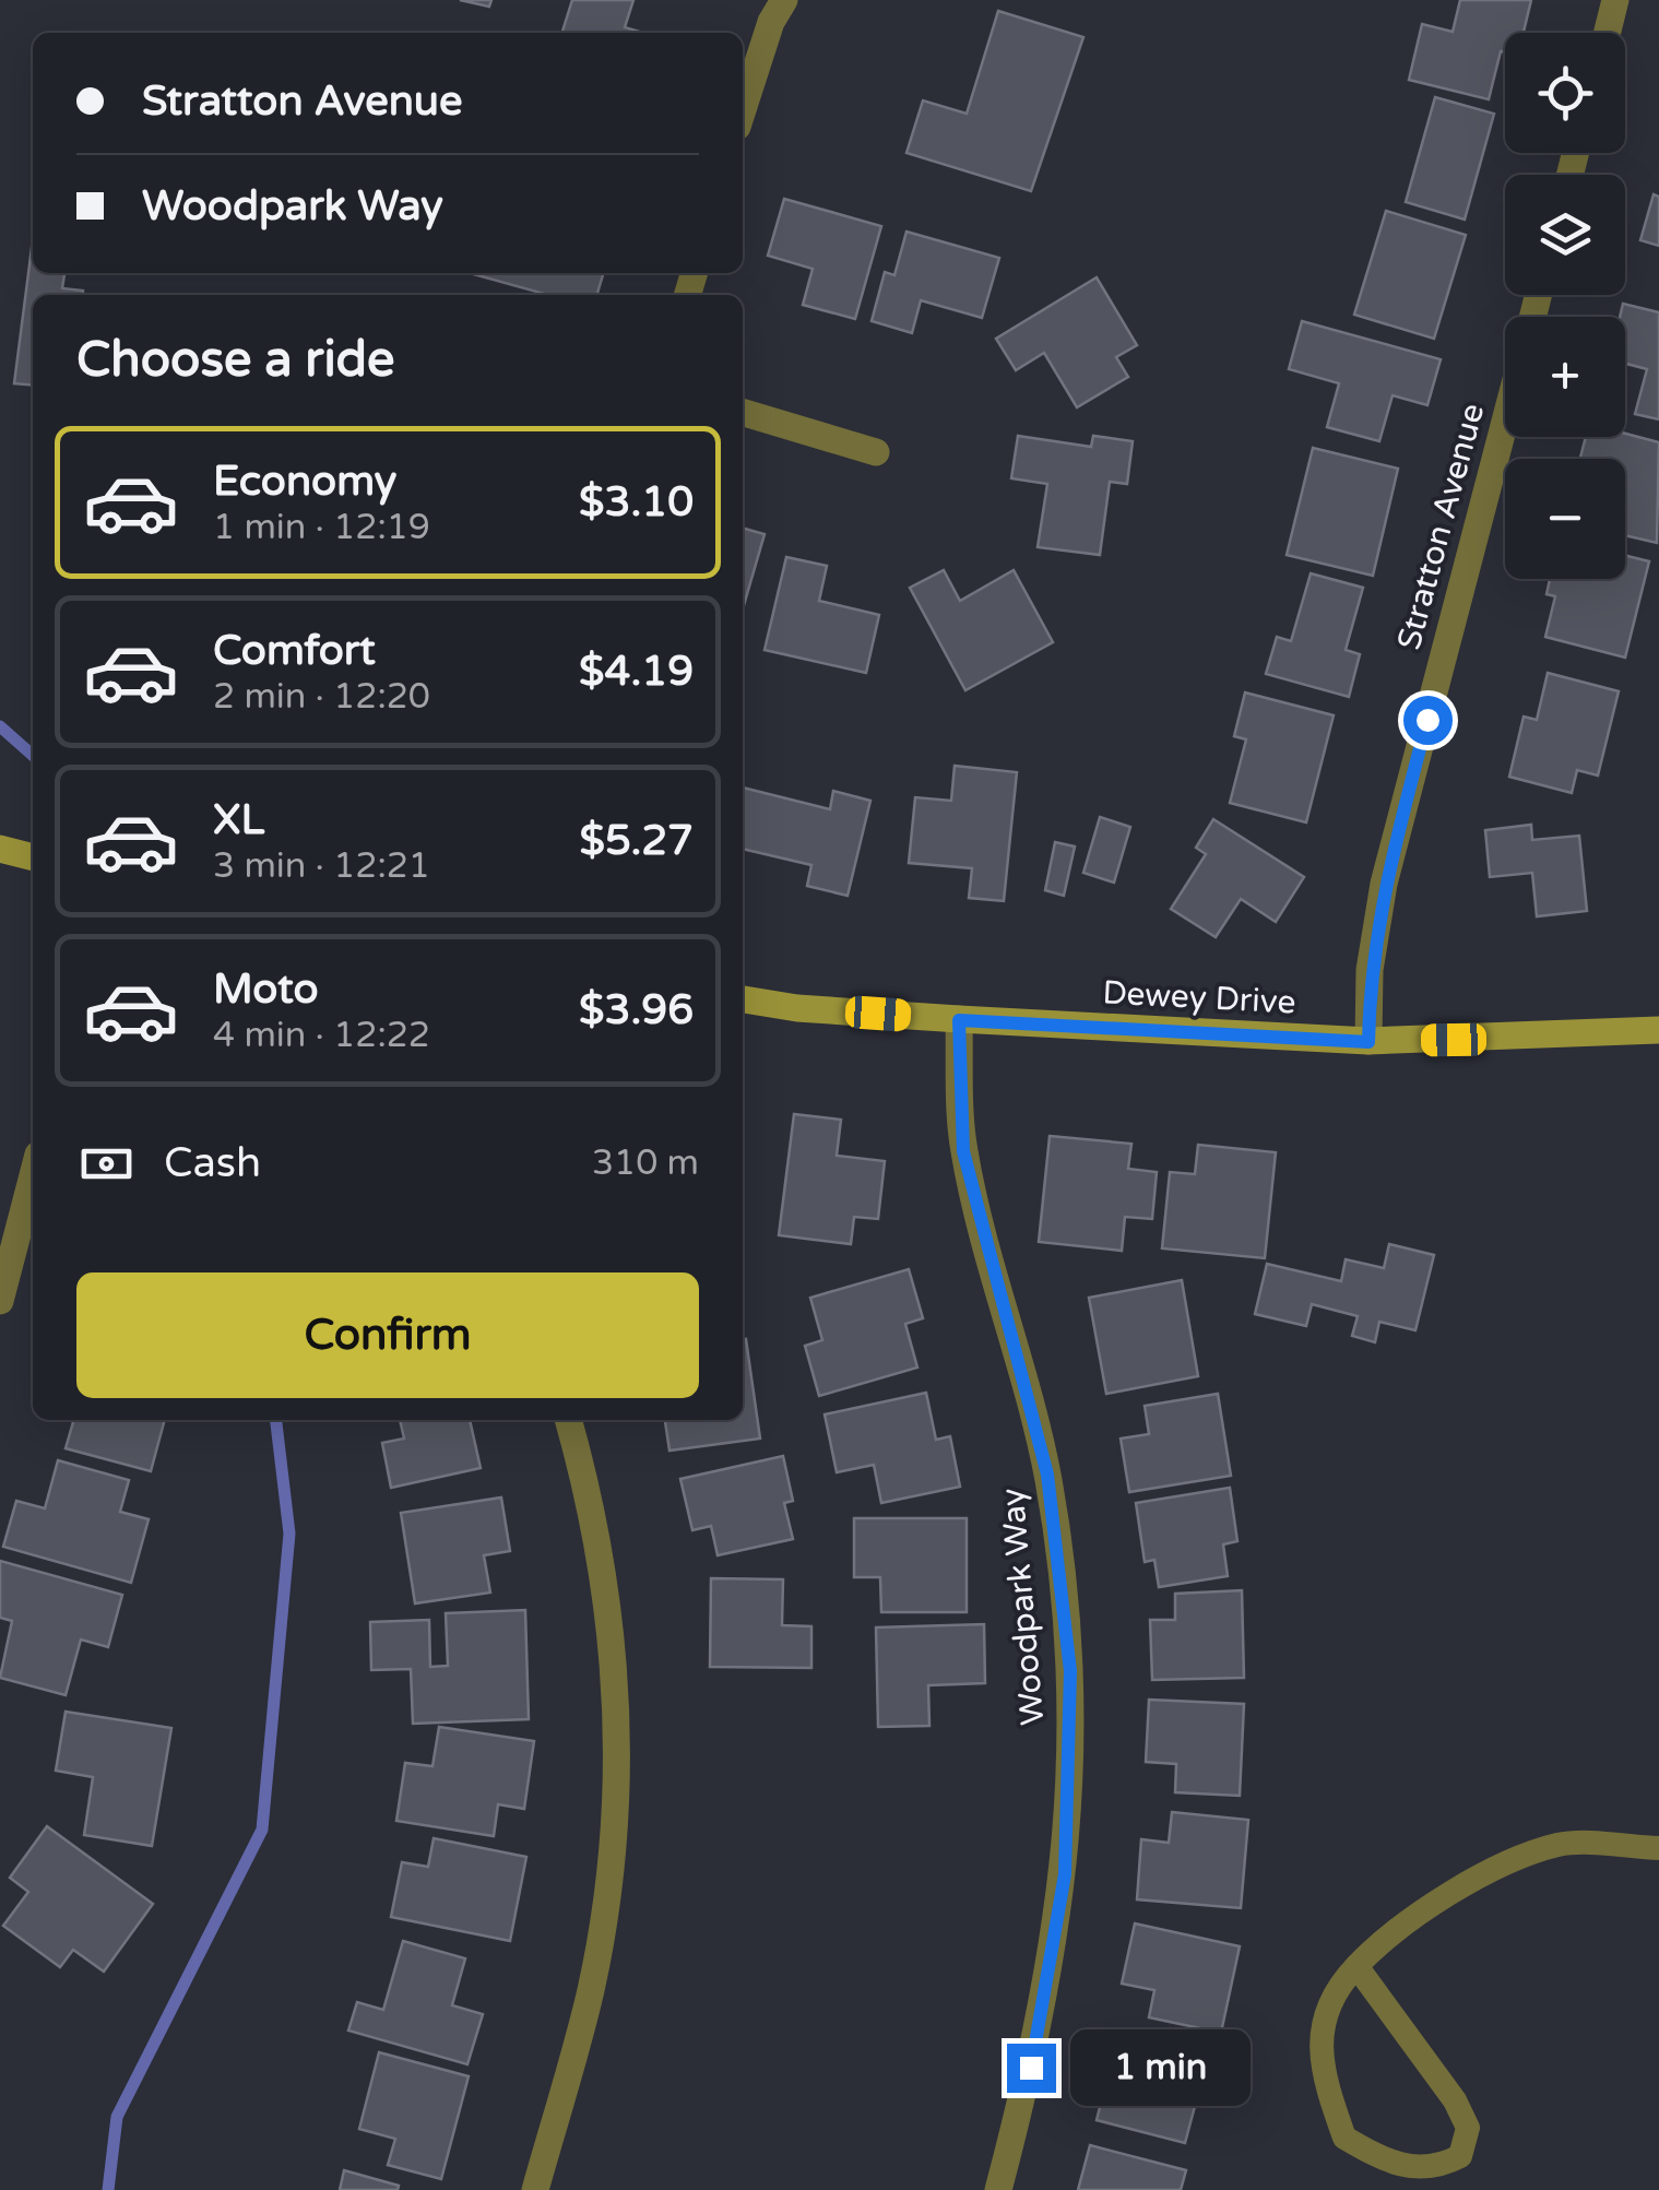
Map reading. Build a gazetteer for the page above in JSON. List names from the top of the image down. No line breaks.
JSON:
{"streets":{"main road":["Dewey Drive"],"street":["Stratton Avenue","Woodpark Way"]},"crossings":[["Stratton Avenue","Dewey Drive"],["Dewey Drive","Woodpark Way"]],"page":{"map_buttons":["+","−"],"banner":["Stratton Avenue","Woodpark Way"],"heading":"Choose a ride","list":[{"name":"Economy","note":"1 min · 12:19","value":"$3.10"},{"name":"Comfort","note":"2 min · 12:20","value":"$4.19"},{"name":"XL","note":"3 min · 12:21","value":"$5.27"},{"name":"Moto","note":"4 min · 12:22","value":"$3.96"}],"pay":["Cash","310 m"],"buttons":"Confirm","bubble":"1 min"}}
